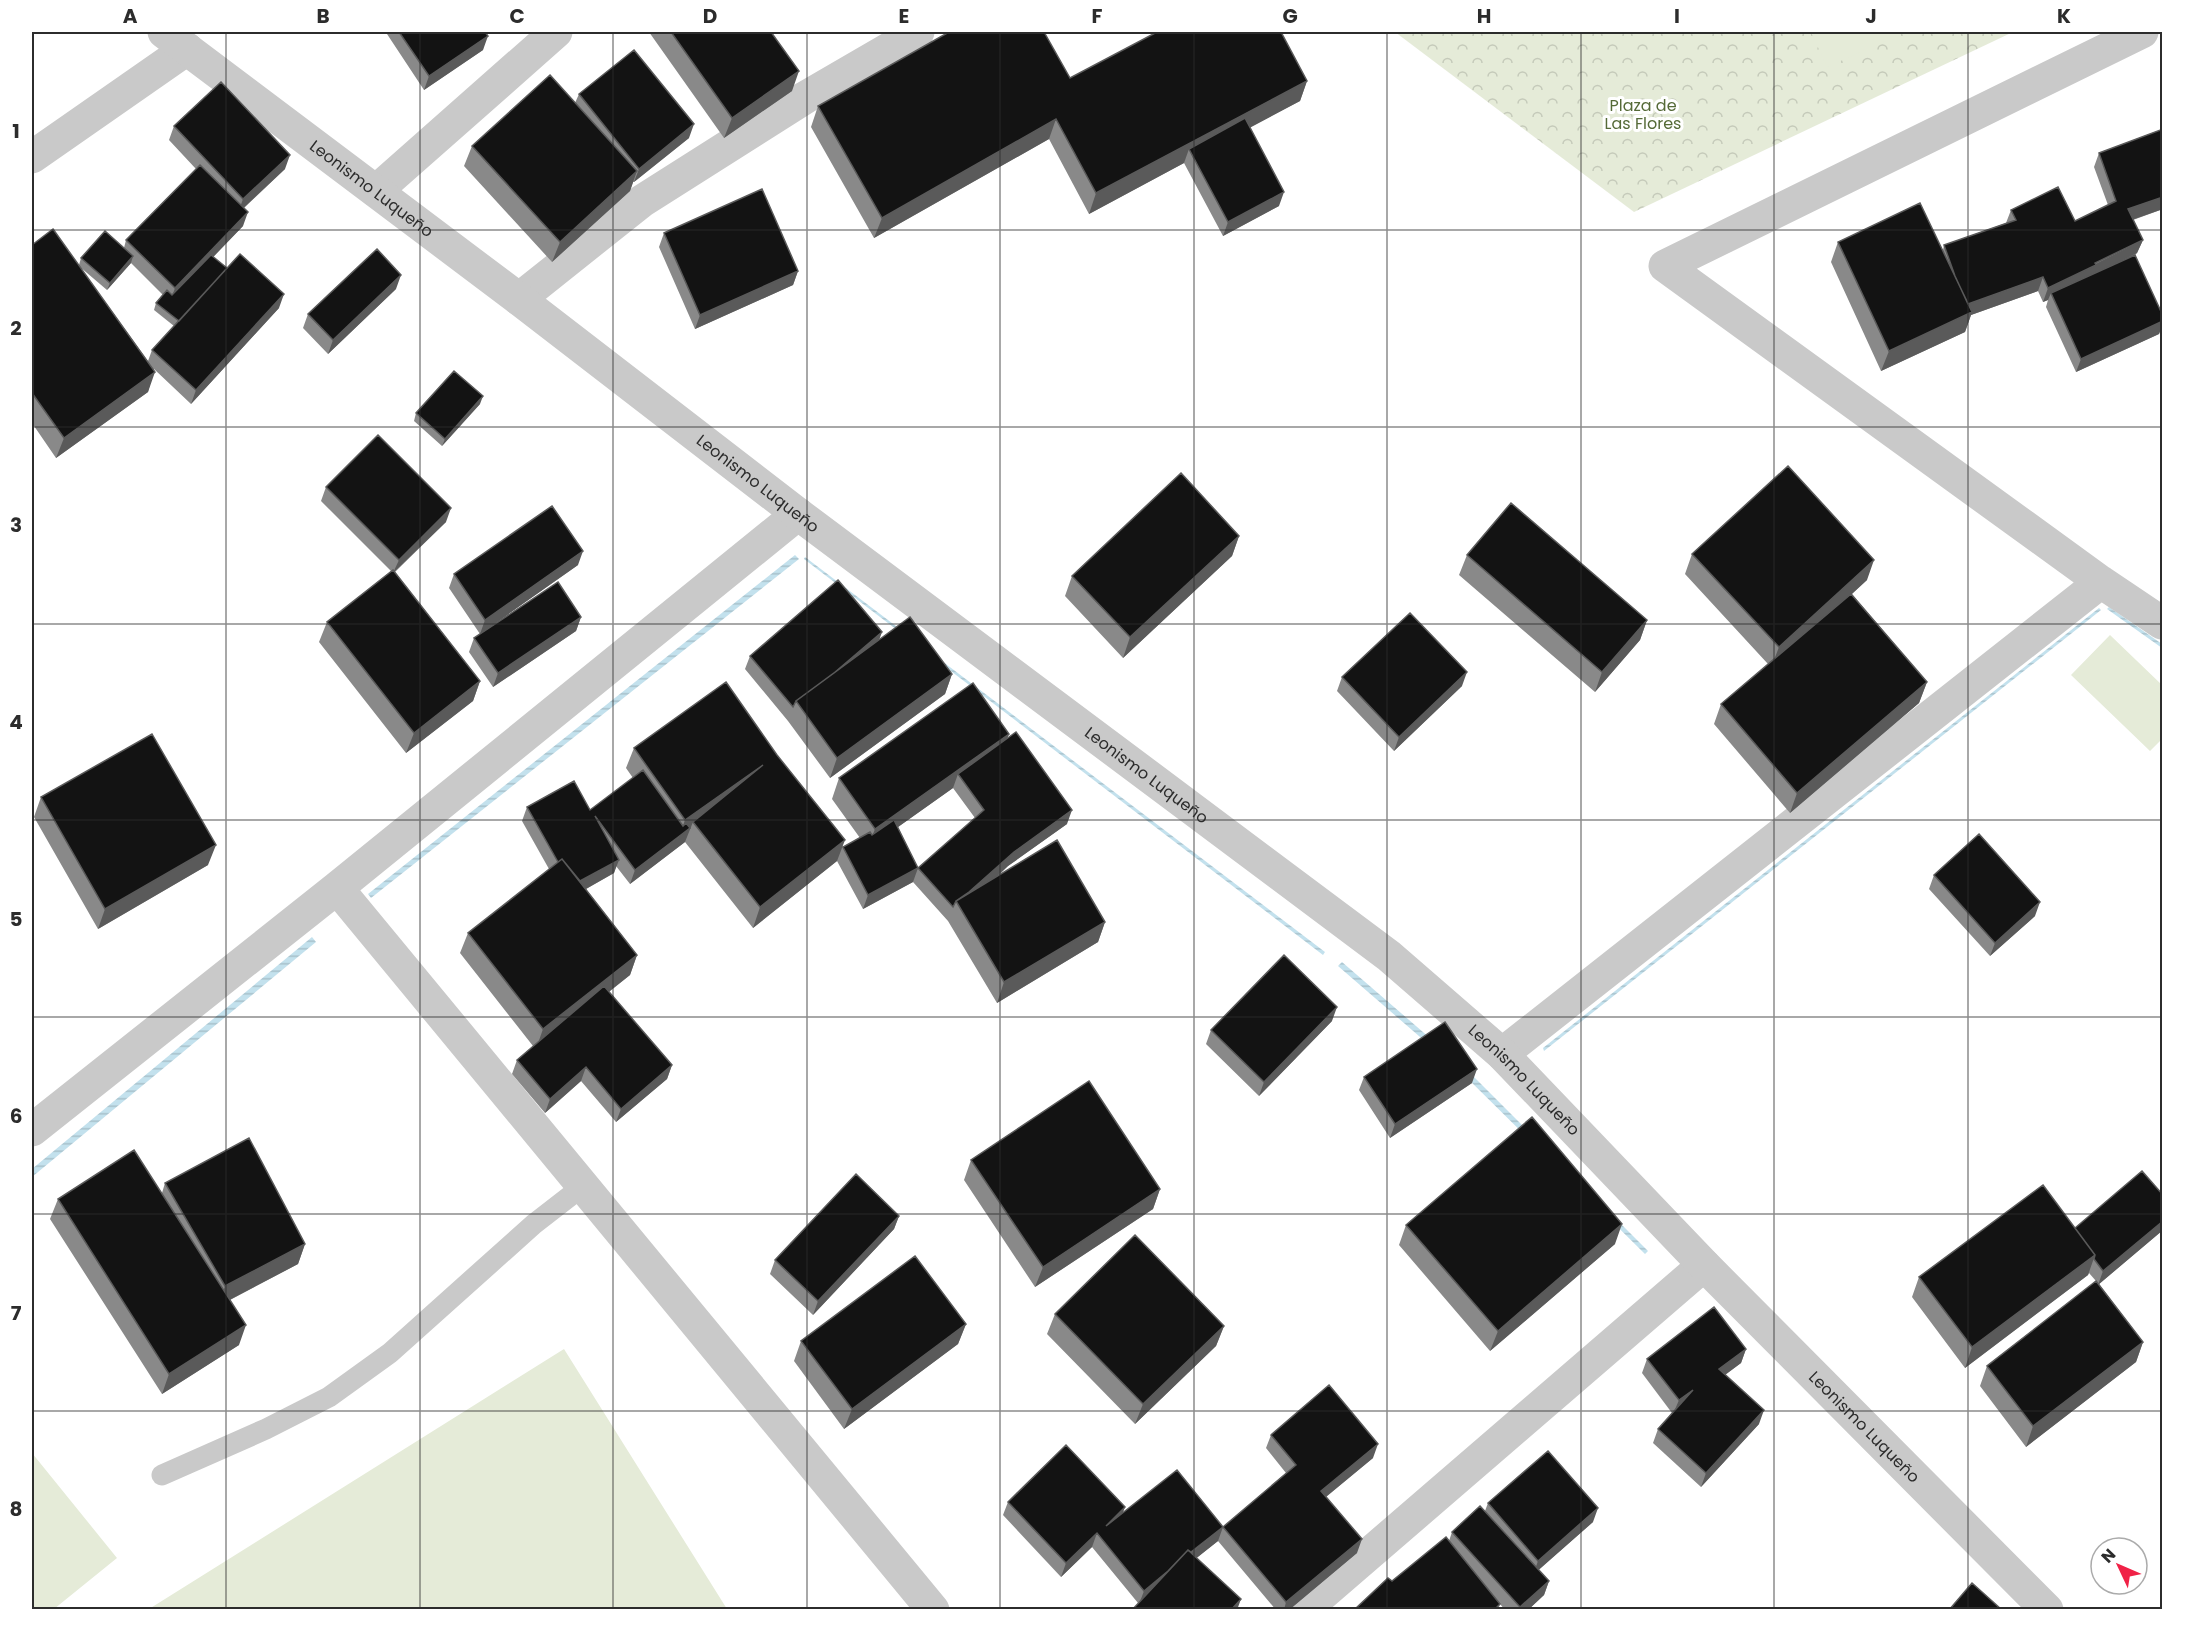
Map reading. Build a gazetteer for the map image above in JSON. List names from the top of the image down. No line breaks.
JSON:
{"streets":{"street":["Leonismo Luqueño"]},"parks":["Plaza de Las Flores"],"north":"top left","grid":{"columns":["A","B","C","D","E","F","G","H","I","J","K"],"rows":["1","2","3","4","5","6","7","8"]}}
